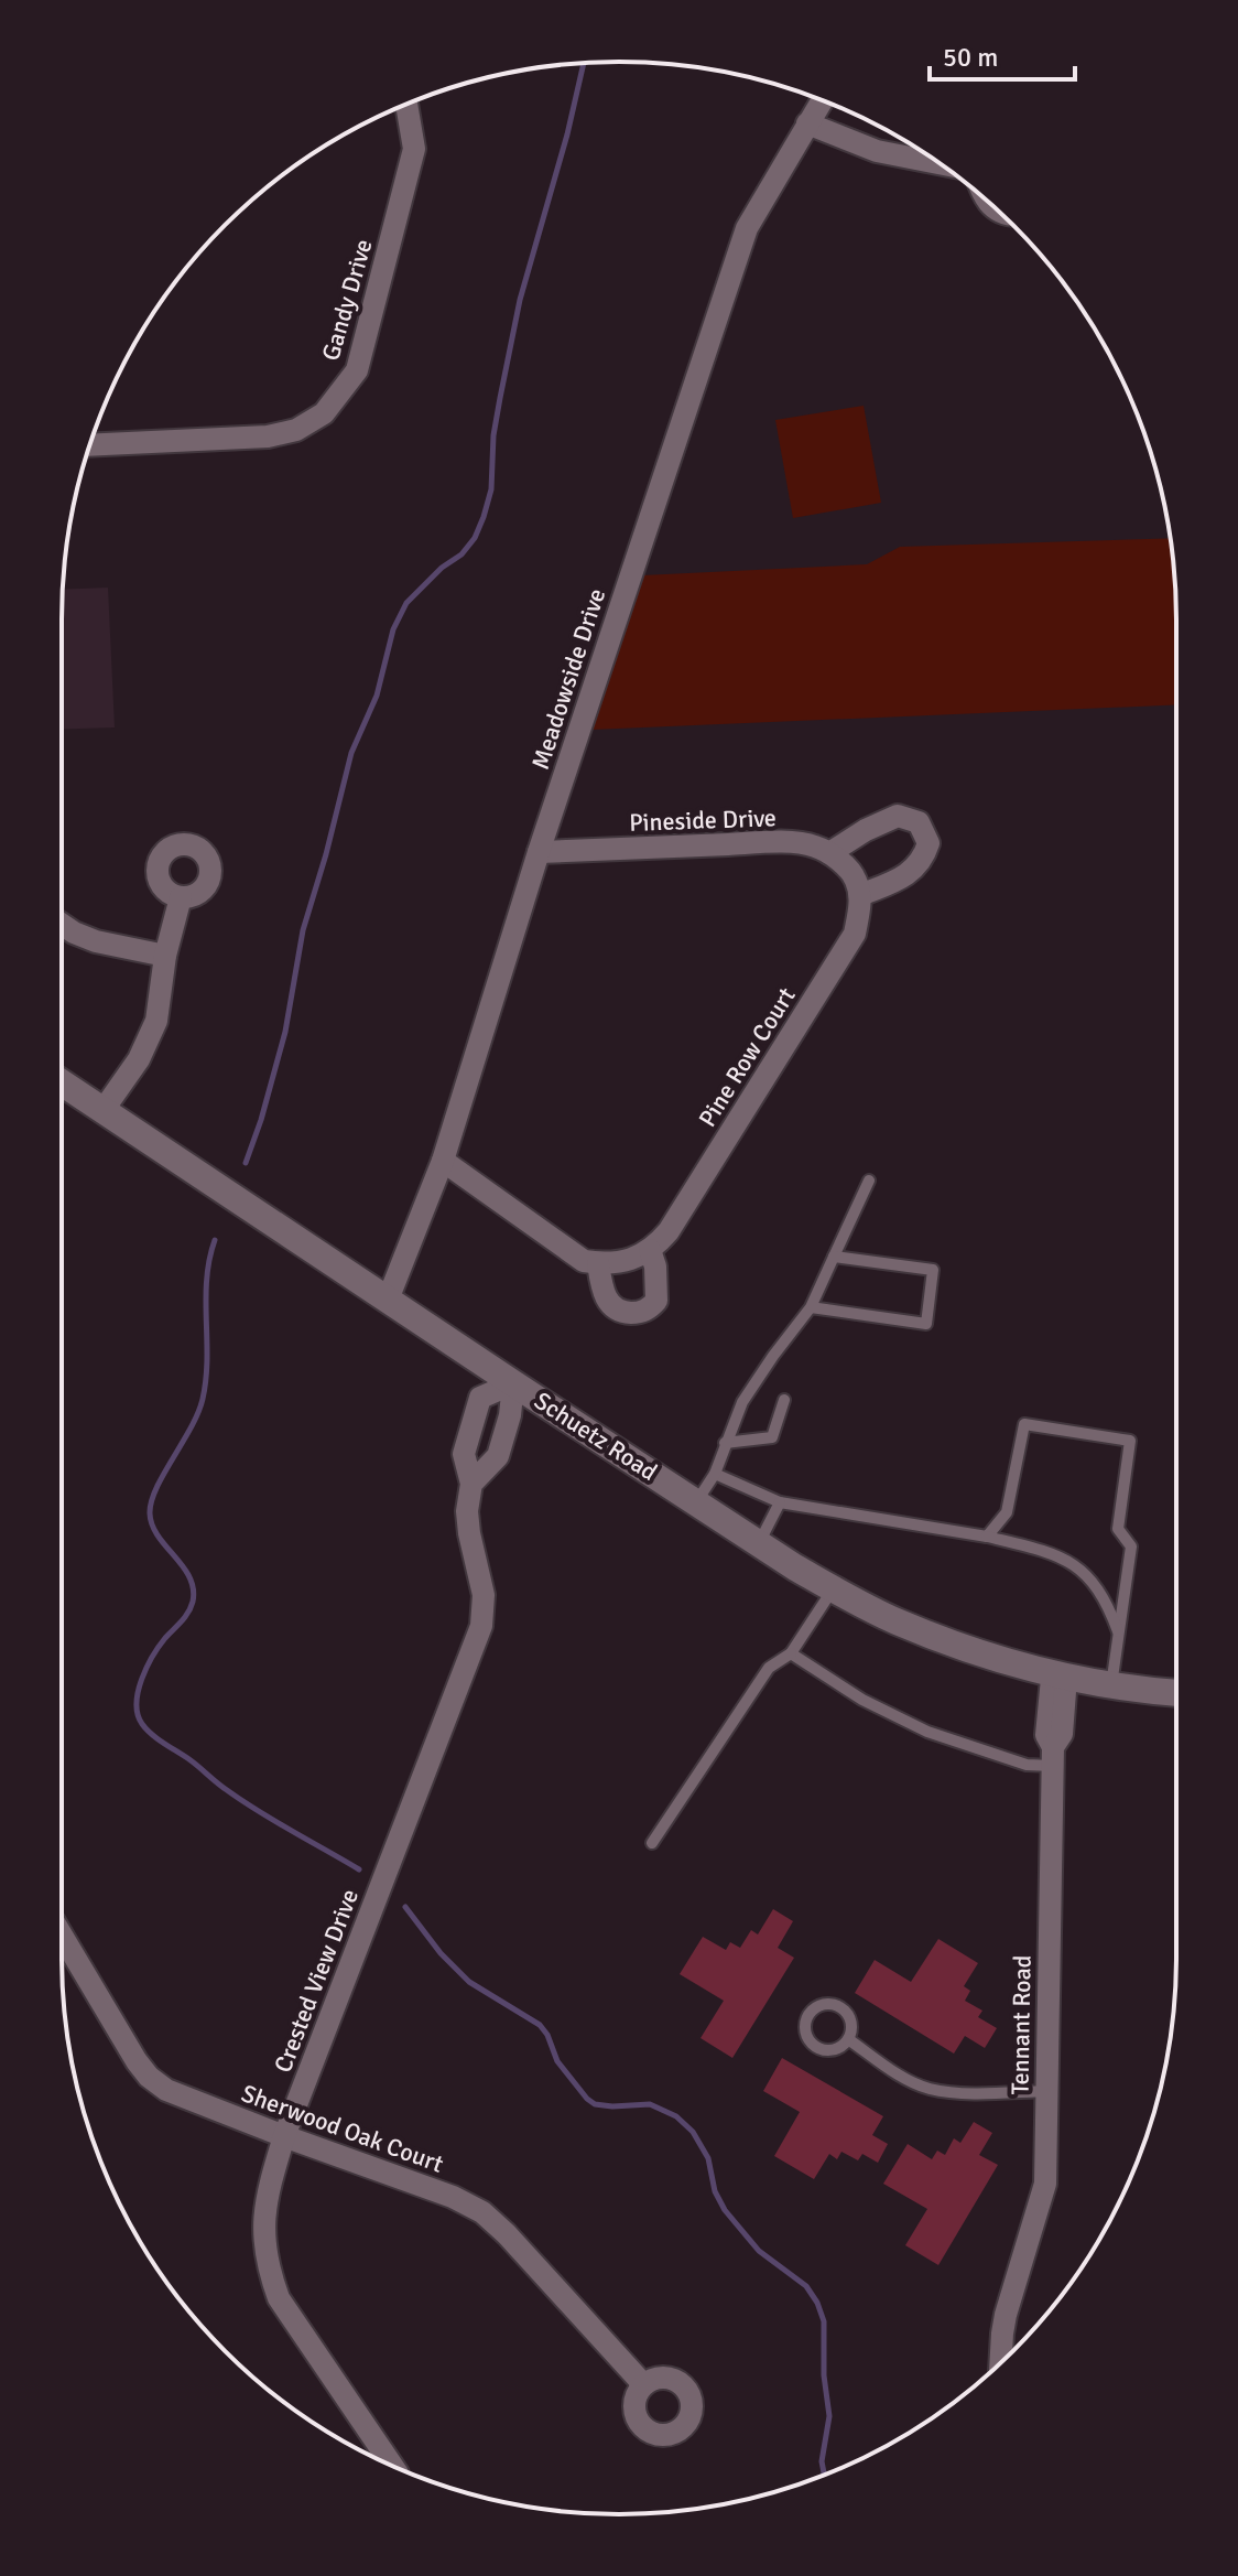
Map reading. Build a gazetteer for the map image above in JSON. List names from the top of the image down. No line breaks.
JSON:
{"streets":{"main road":["Schuetz Road"],"street":["Gandy Drive","Meadowside Drive","Pineside Drive","Pine Row Court","Crested View Drive","Tennant Road","Sherwood Oak Court"]},"crossings":[["Meadowside Drive","Pineside Drive"],["Meadowside Drive","Schuetz Road"],["Schuetz Road","Crested View Drive"],["Schuetz Road","Tennant Road"],["Crested View Drive","Sherwood Oak Court"]],"scale_bar":"50 m"}
